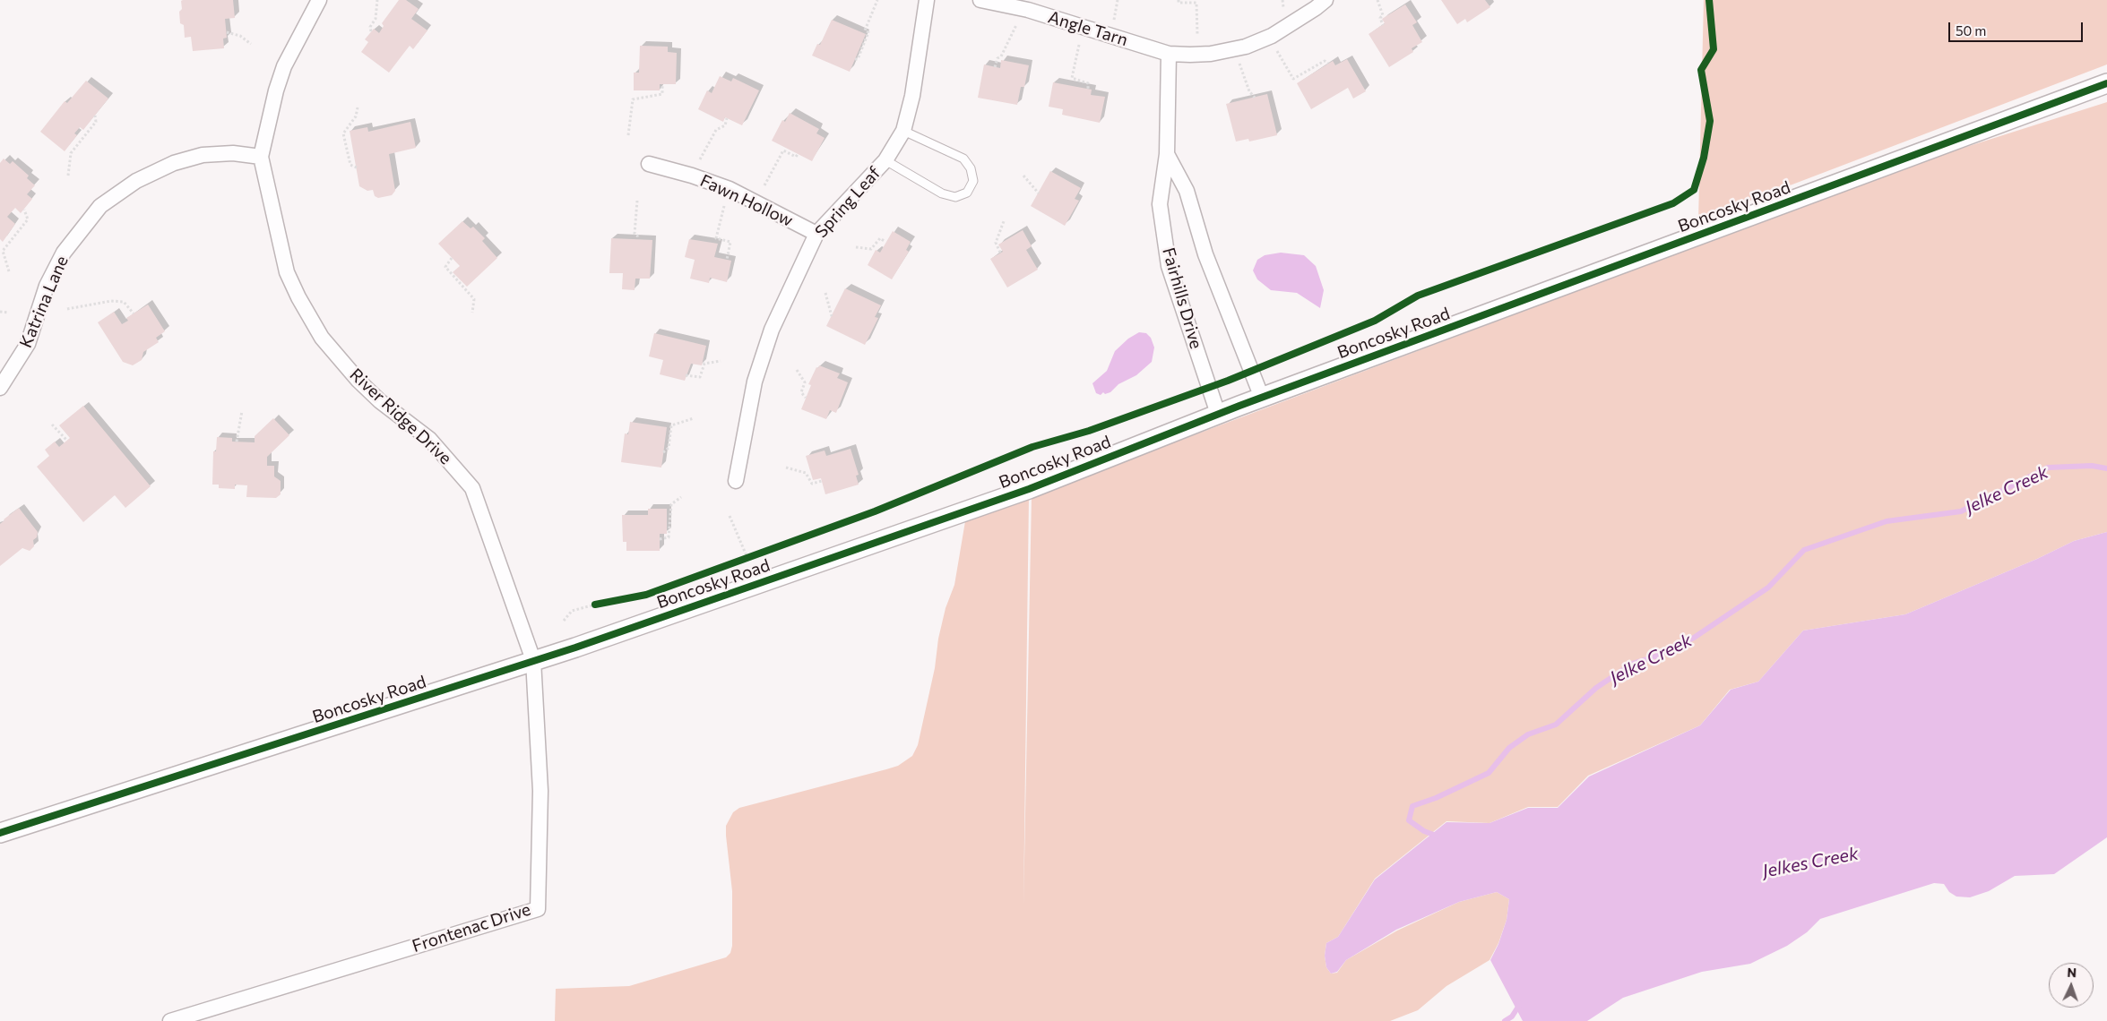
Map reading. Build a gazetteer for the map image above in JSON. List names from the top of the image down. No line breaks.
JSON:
{"streets":{"street":["Angle Tarn","Fawn Hollow","Spring Leaf","Boncosky Road","Fairhills Drive","Katrina Lane","River Ridge Drive","Frontenac Drive"]},"crossings":[["Angle Tarn","Fairhills Drive"],["Fawn Hollow","Spring Leaf"],["Boncosky Road","Fairhills Drive"],["Boncosky Road","River Ridge Drive"],["Boncosky Road","Frontenac Drive"],["Katrina Lane","River Ridge Drive"],["River Ridge Drive","Frontenac Drive"]],"water":["Jelke Creek","Jelkes Creek"],"scale_bar":"50 m","north":"top"}
